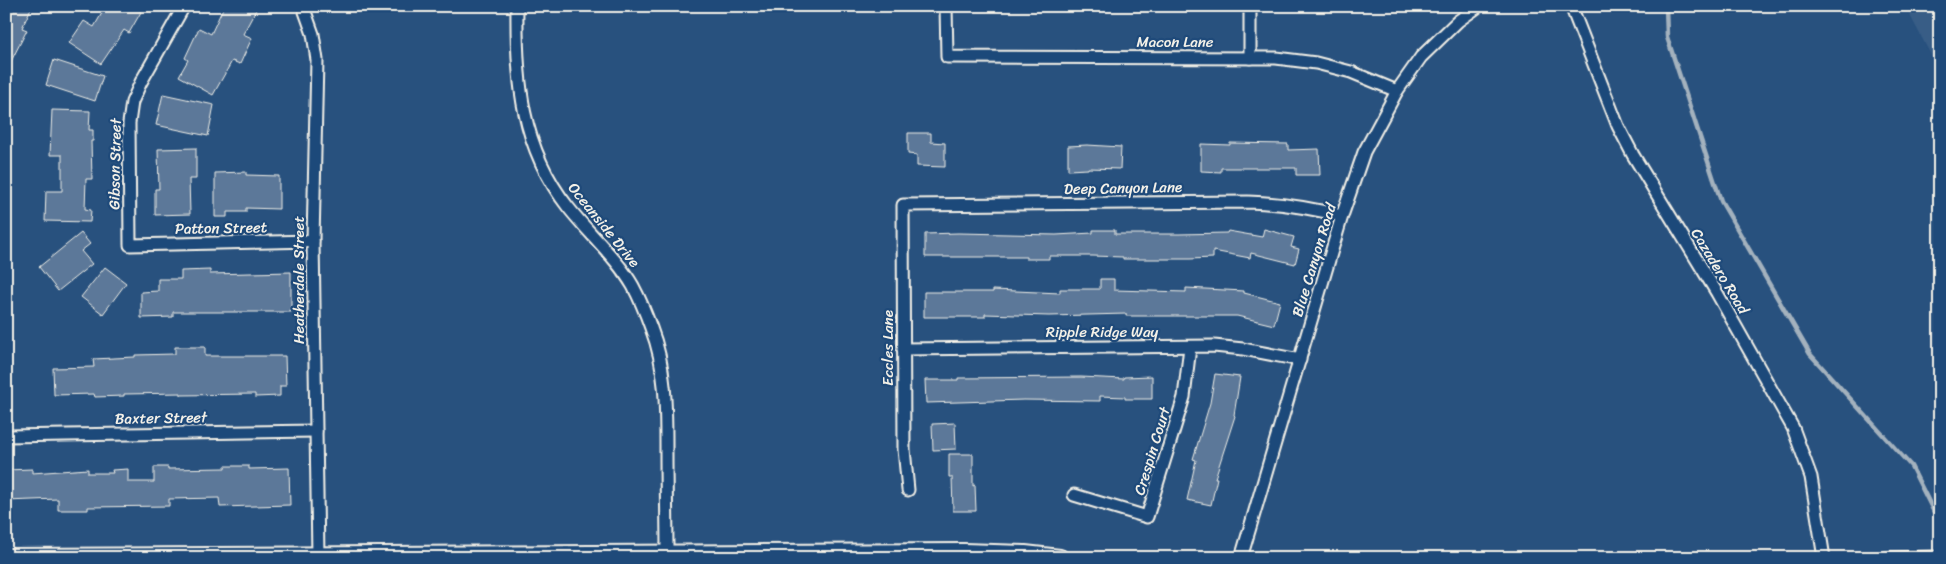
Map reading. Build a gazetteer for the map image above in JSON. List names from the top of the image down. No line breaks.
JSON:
{"streets":{"street":["Macon Lane","Gibson Street","Deep Canyon Lane","Oceanside Drive","Patton Street","Blue Canyon Road","Cazadero Road","Heatherdale Street","Ripple Ridge Way","Eccles Lane","Baxter Street","Crespin Court"]},"crossings":[["Macon Lane","Blue Canyon Road"],["Gibson Street","Patton Street"],["Deep Canyon Lane","Blue Canyon Road"],["Deep Canyon Lane","Eccles Lane"],["Patton Street","Heatherdale Street"],["Blue Canyon Road","Ripple Ridge Way"],["Heatherdale Street","Baxter Street"],["Ripple Ridge Way","Eccles Lane"],["Ripple Ridge Way","Crespin Court"]]}
